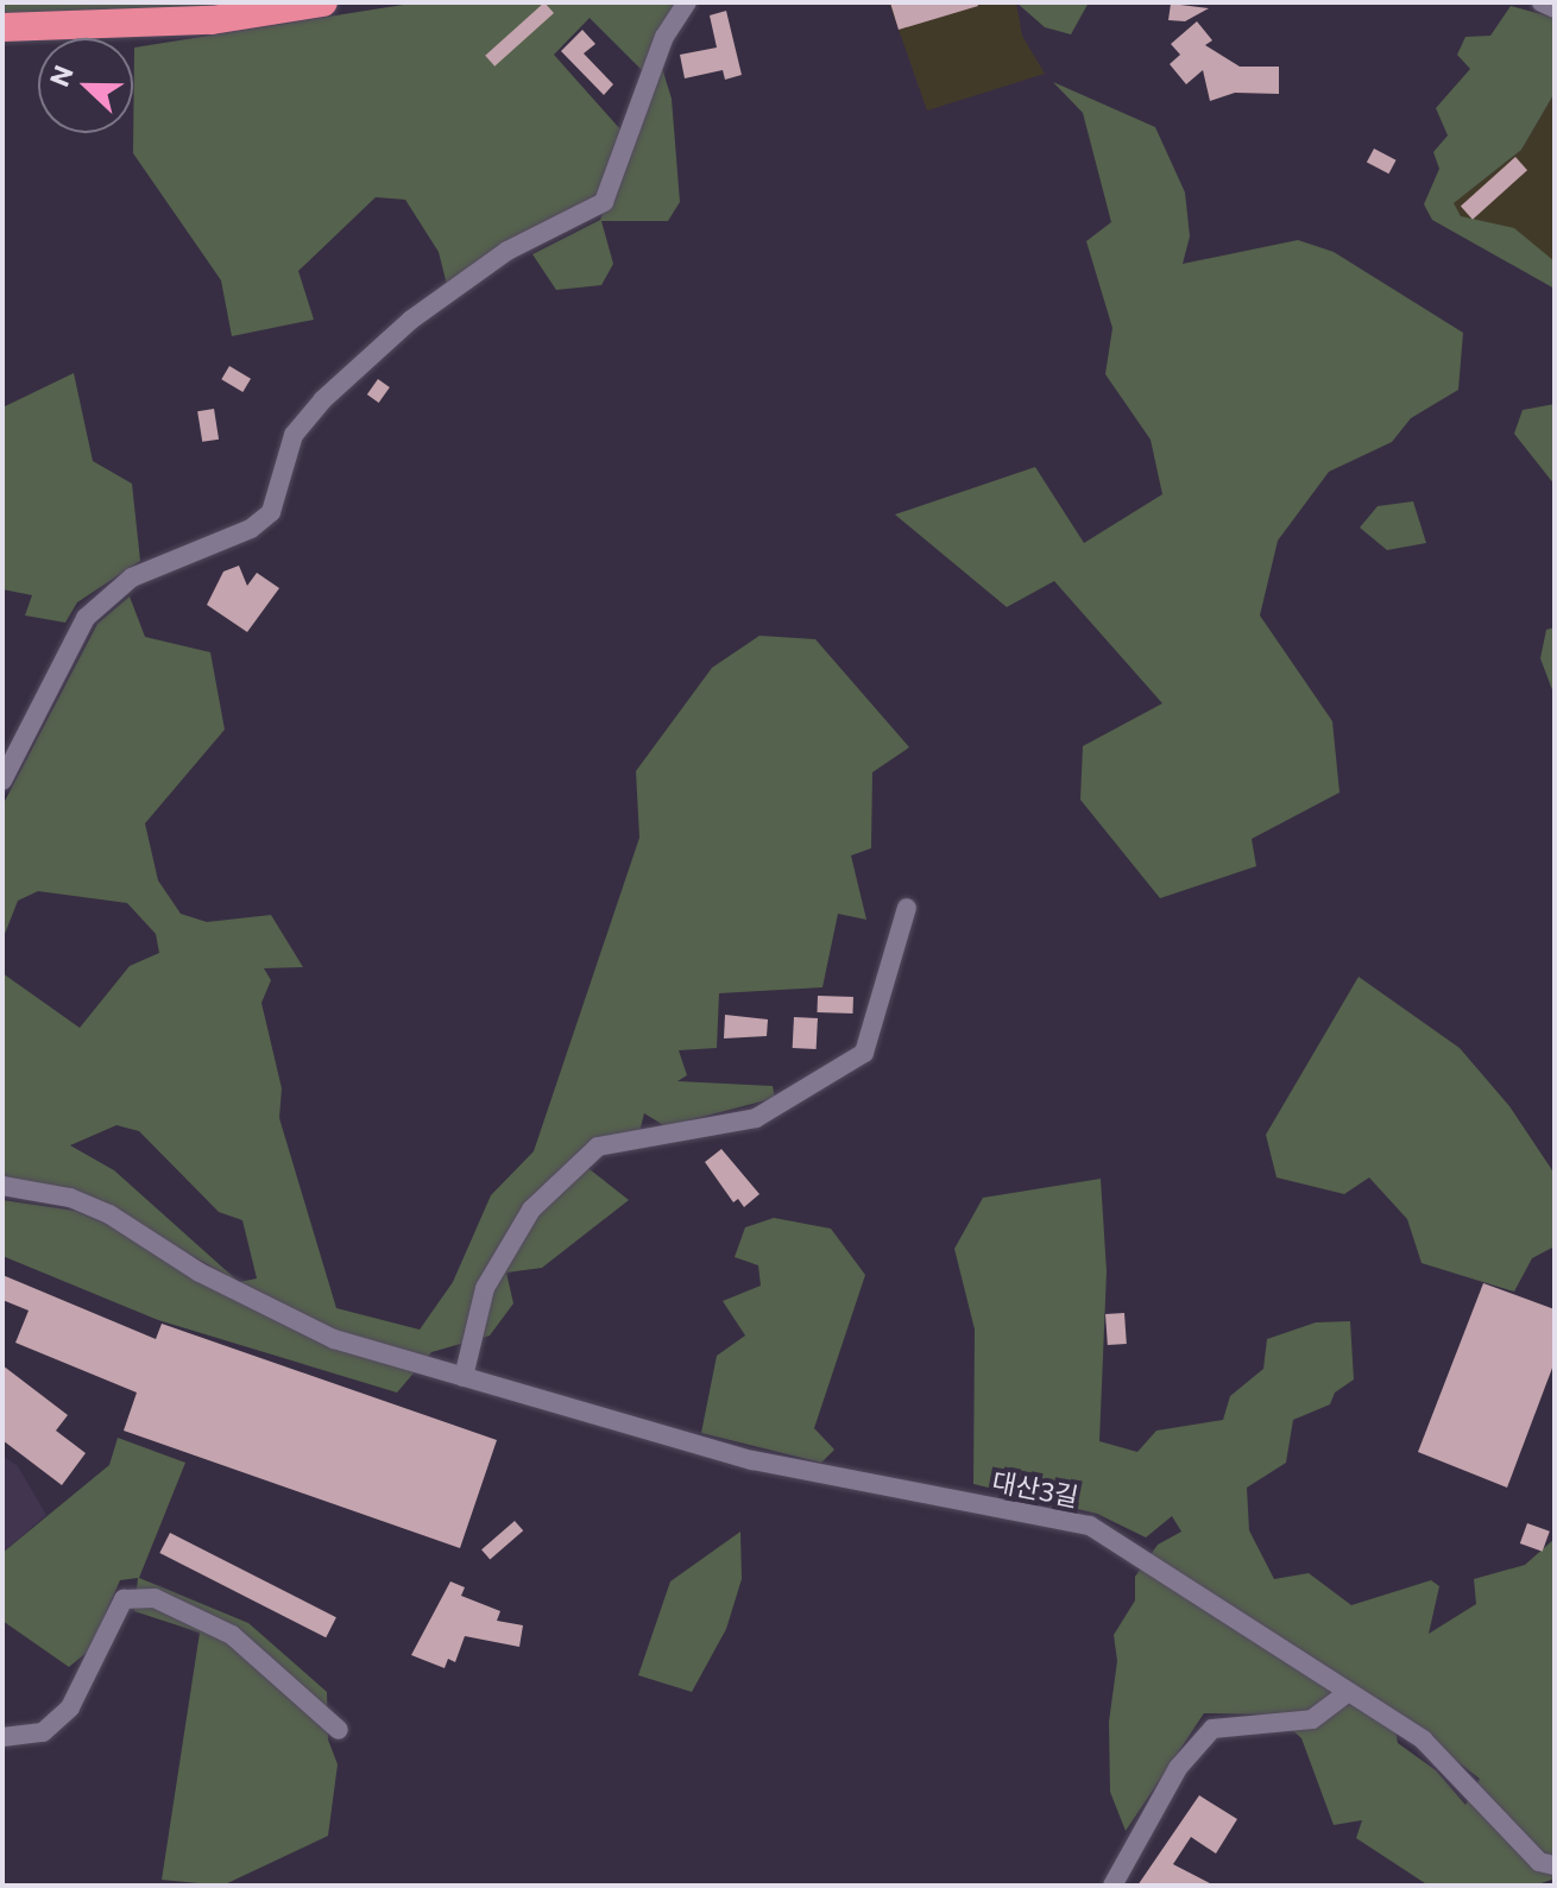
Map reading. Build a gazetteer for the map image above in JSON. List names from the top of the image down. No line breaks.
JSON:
{"streets":{"street":["대산3길"]},"north":"left"}
